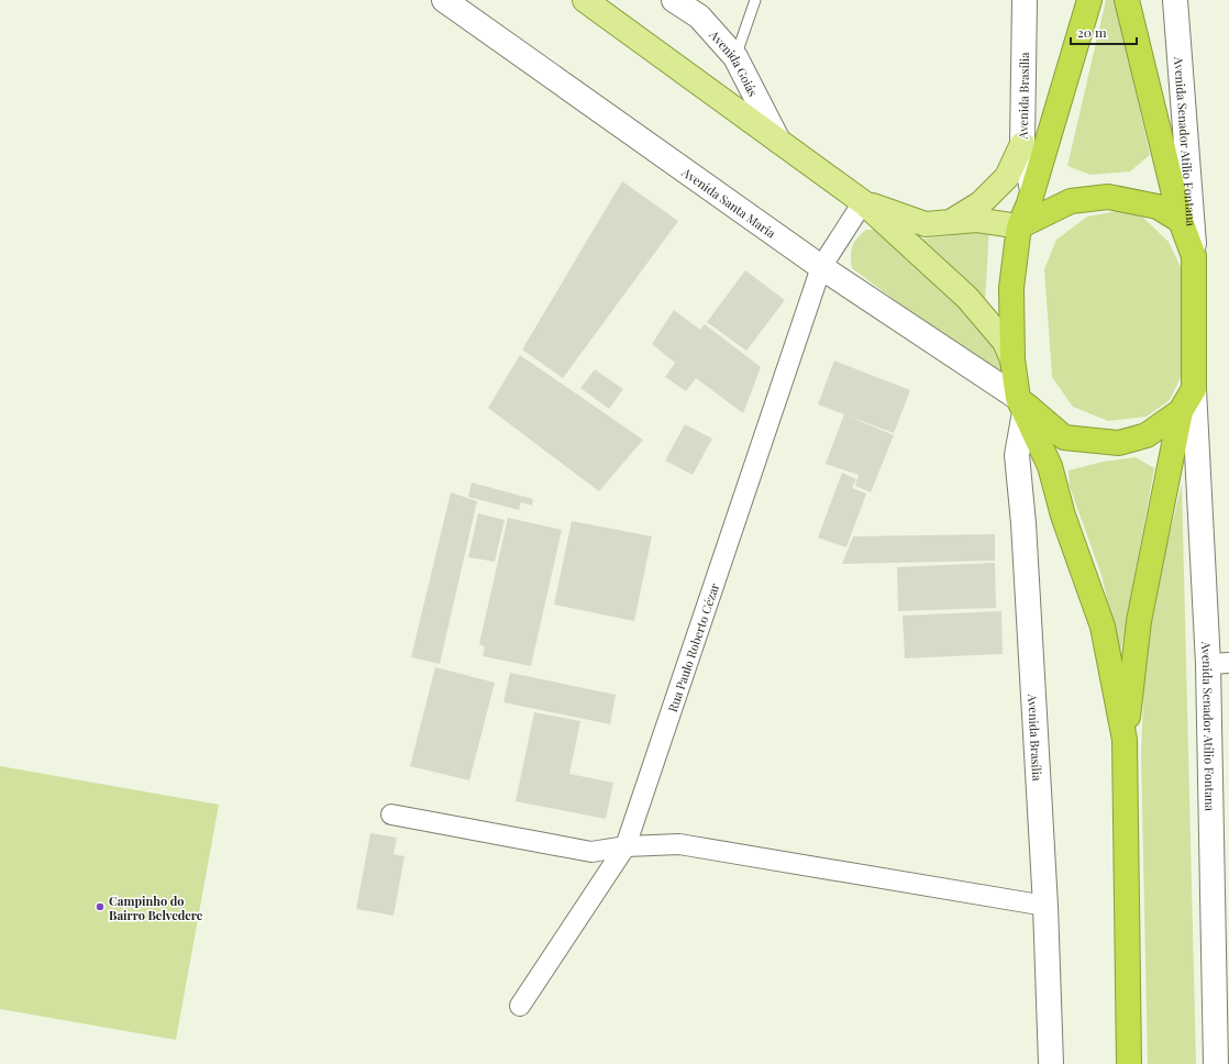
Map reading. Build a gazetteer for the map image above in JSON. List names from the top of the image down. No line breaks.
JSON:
{"streets":{"highway":["Avenida Senador Atílio Fontana"],"main road":["Avenida Goiás","Avenida Brasília","Avenida Santa Maria"],"street":["Rua Paulo Roberto Cézar"]},"crossings":[["Avenida Brasília","Avenida Santa Maria"],["Avenida Santa Maria","Rua Paulo Roberto Cézar"]],"places":["Campinho do Bairro Belvedere"],"scale_bar":"20 m"}
